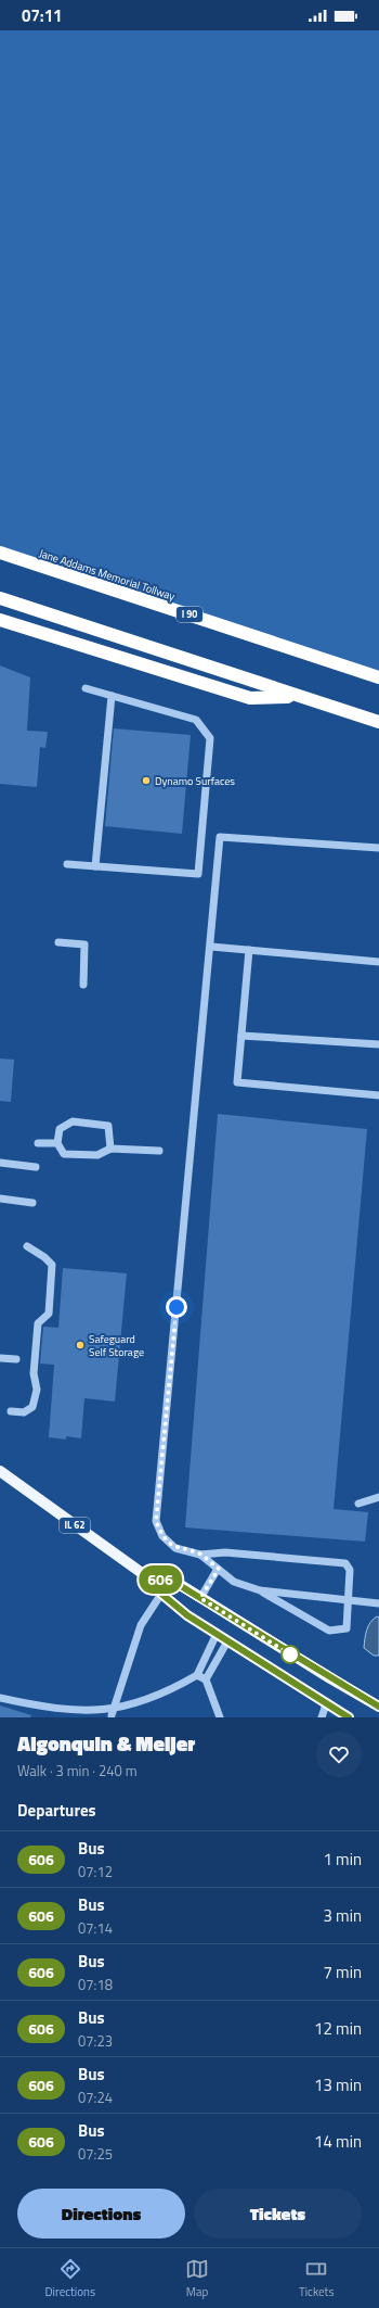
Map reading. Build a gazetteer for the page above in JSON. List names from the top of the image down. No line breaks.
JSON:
{"streets":{"highway":["Jane Addams Memorial Tollway","I 90"],"main road":["IL 62"]},"places":["Dynamo Surfaces","Safeguard Self Storage"],"lines":["bus line 606"],"page":{"status":"07:11","on_map":"606","heading":[["Algonquin & Meijer","Walk · 3 min · 240 m"],"Departures"],"list":[{"mark":"606","name":"Bus","note":"07:12","value":"1 min"},{"mark":"606","name":"Bus","note":"07:14","value":"3 min"},{"mark":"606","name":"Bus","note":"07:18","value":"7 min"},{"mark":"606","name":"Bus","note":"07:23","value":"12 min"},{"mark":"606","name":"Bus","note":"07:24","value":"13 min"},{"mark":"606","name":"Bus","note":"07:25","value":"14 min"}],"buttons":["Directions","Tickets"],"tabs":["Directions","Map","Tickets"]}}
